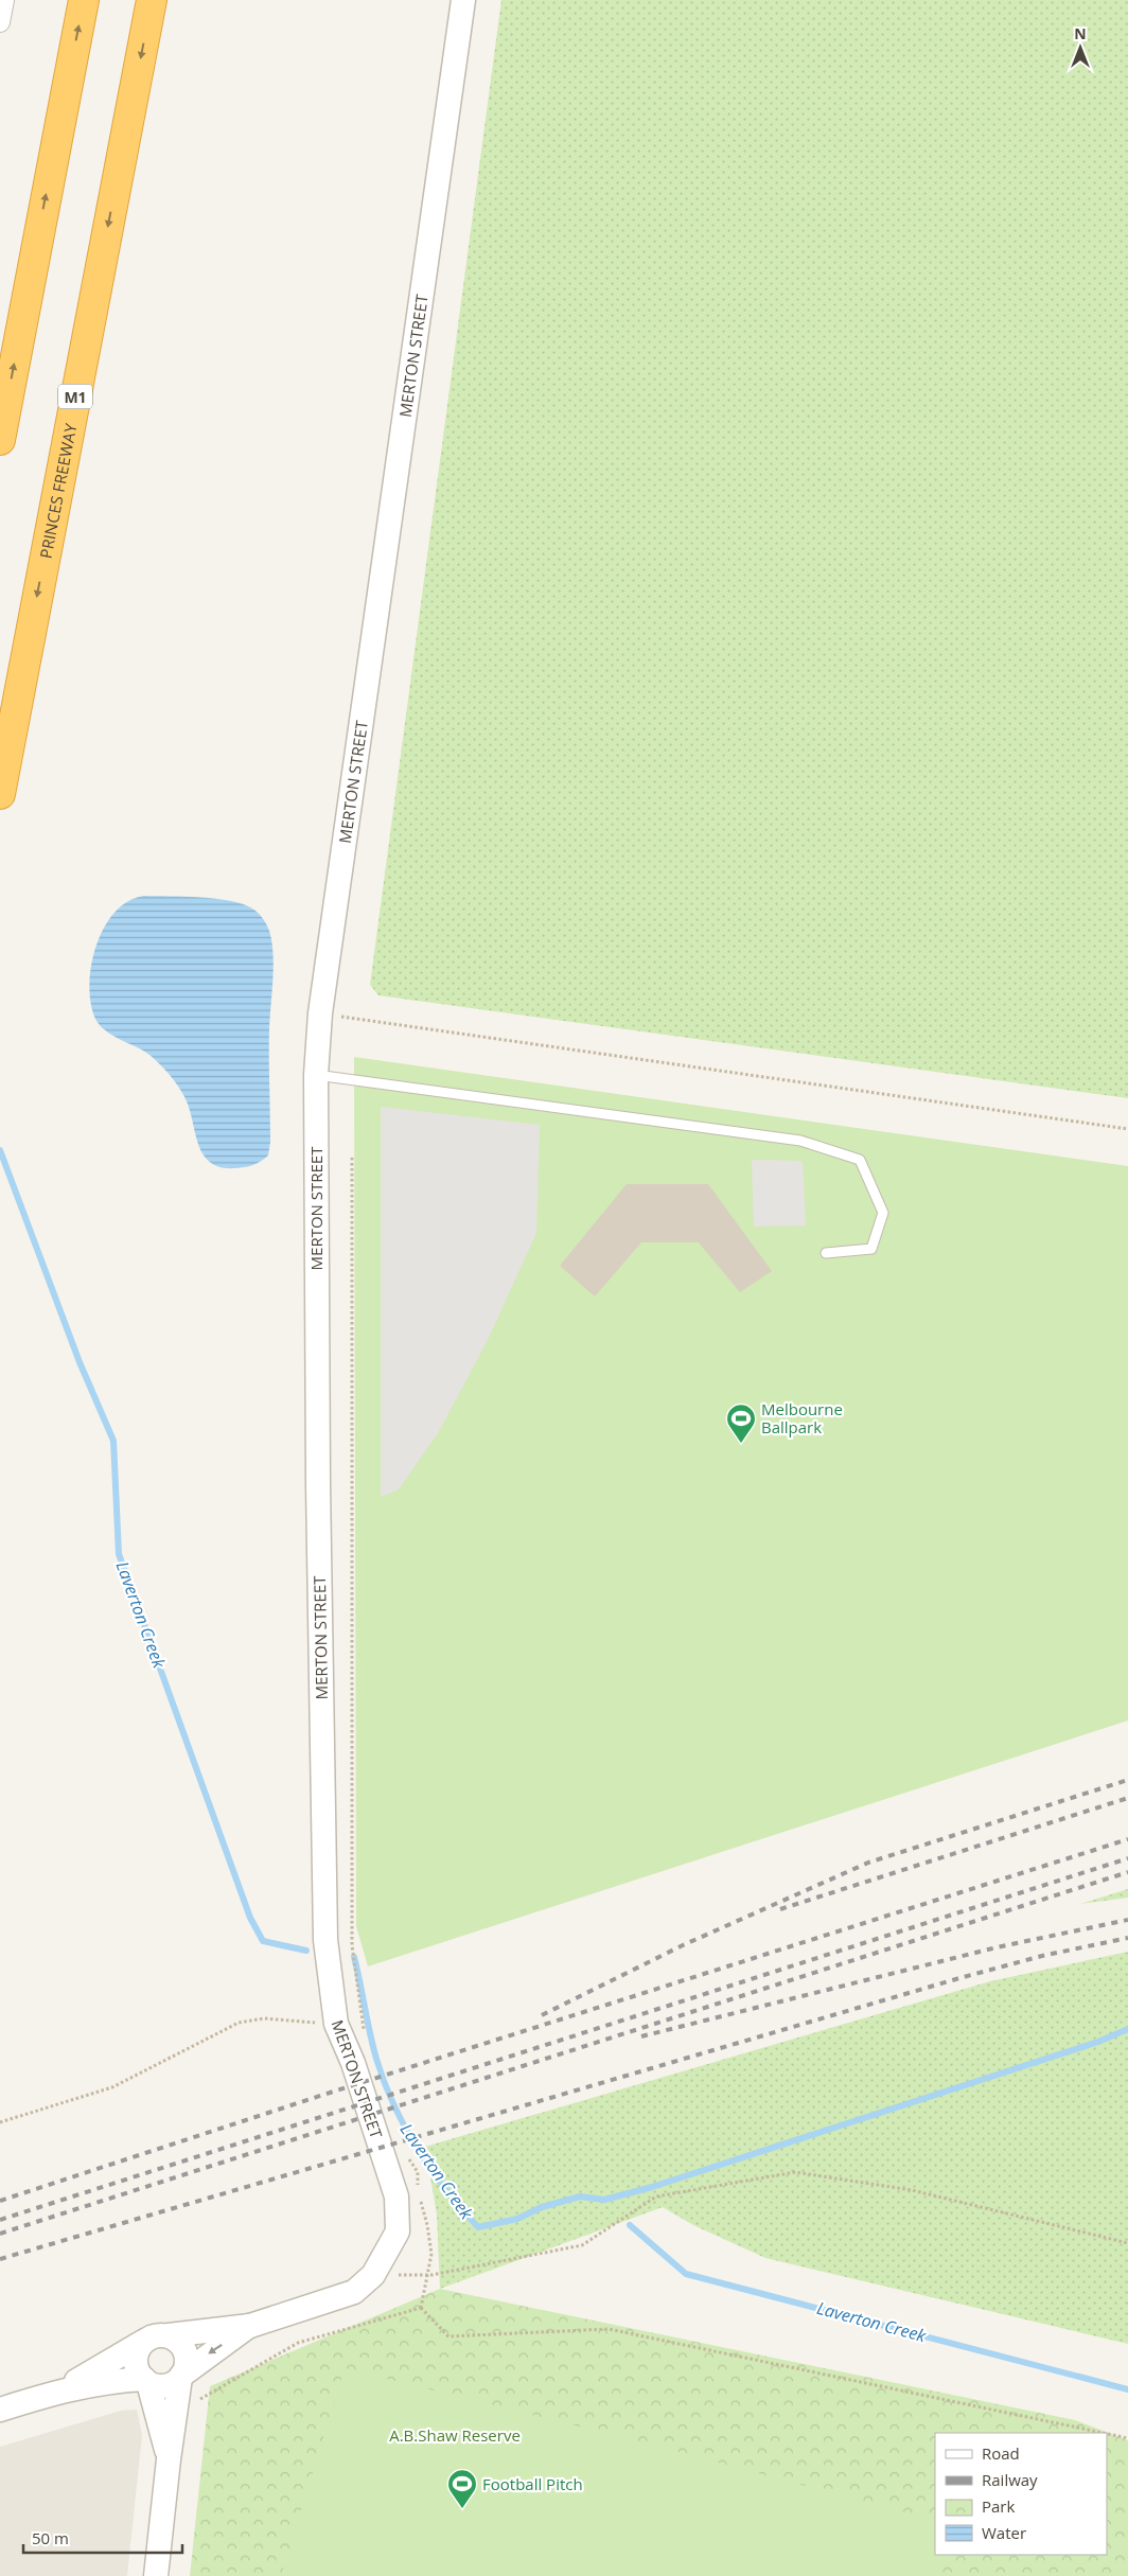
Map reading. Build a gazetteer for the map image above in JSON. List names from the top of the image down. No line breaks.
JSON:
{"streets":{"highway":["M1","PRINCES FREEWAY"],"street":["MERTON STREET"]},"water":["Laverton Creek"],"parks":["A.B.Shaw Reserve"],"places":{"sports":["Melbourne Ballpark","Football Pitch"]},"legend":["Road","Railway","Park","Water"],"scale_bar":"50 m","north":"top"}
